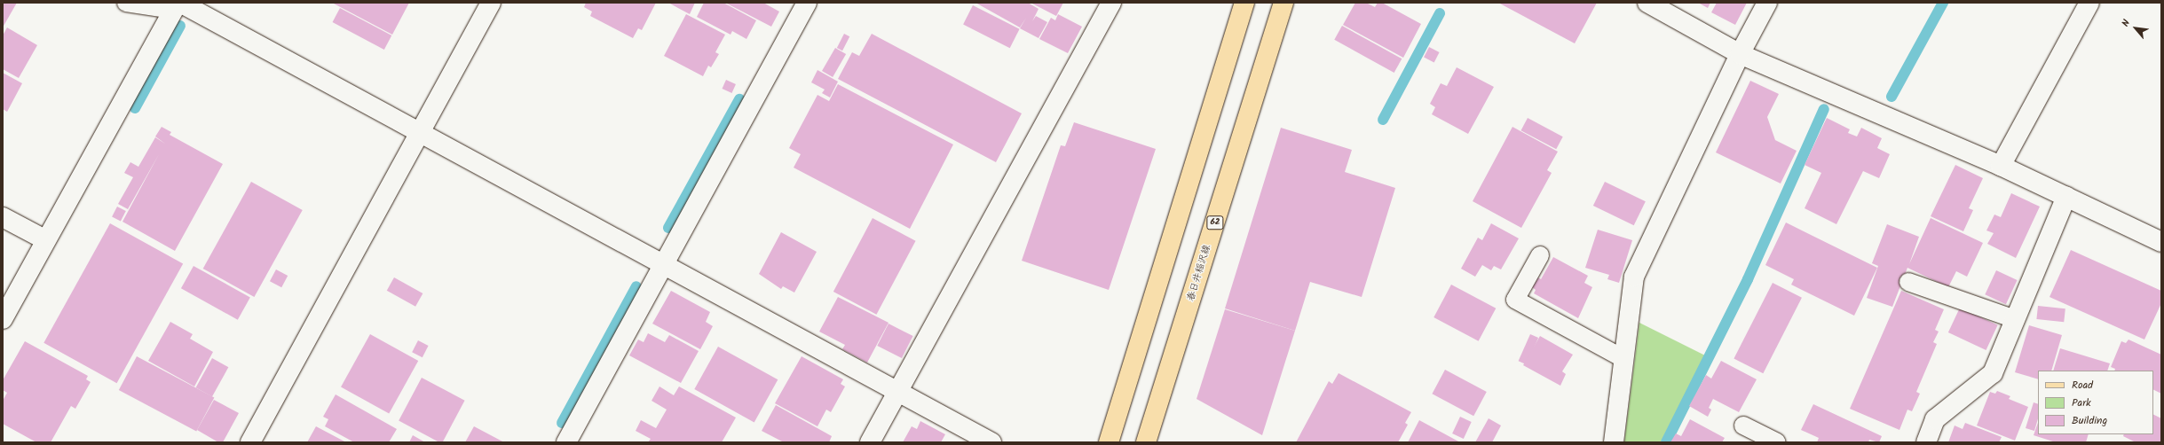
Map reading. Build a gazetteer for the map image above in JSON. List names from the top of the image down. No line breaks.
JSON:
{"streets":{"main road":["62","春日井稲沢線"]},"legend":["Road","Park","Building"],"north":"top left"}
